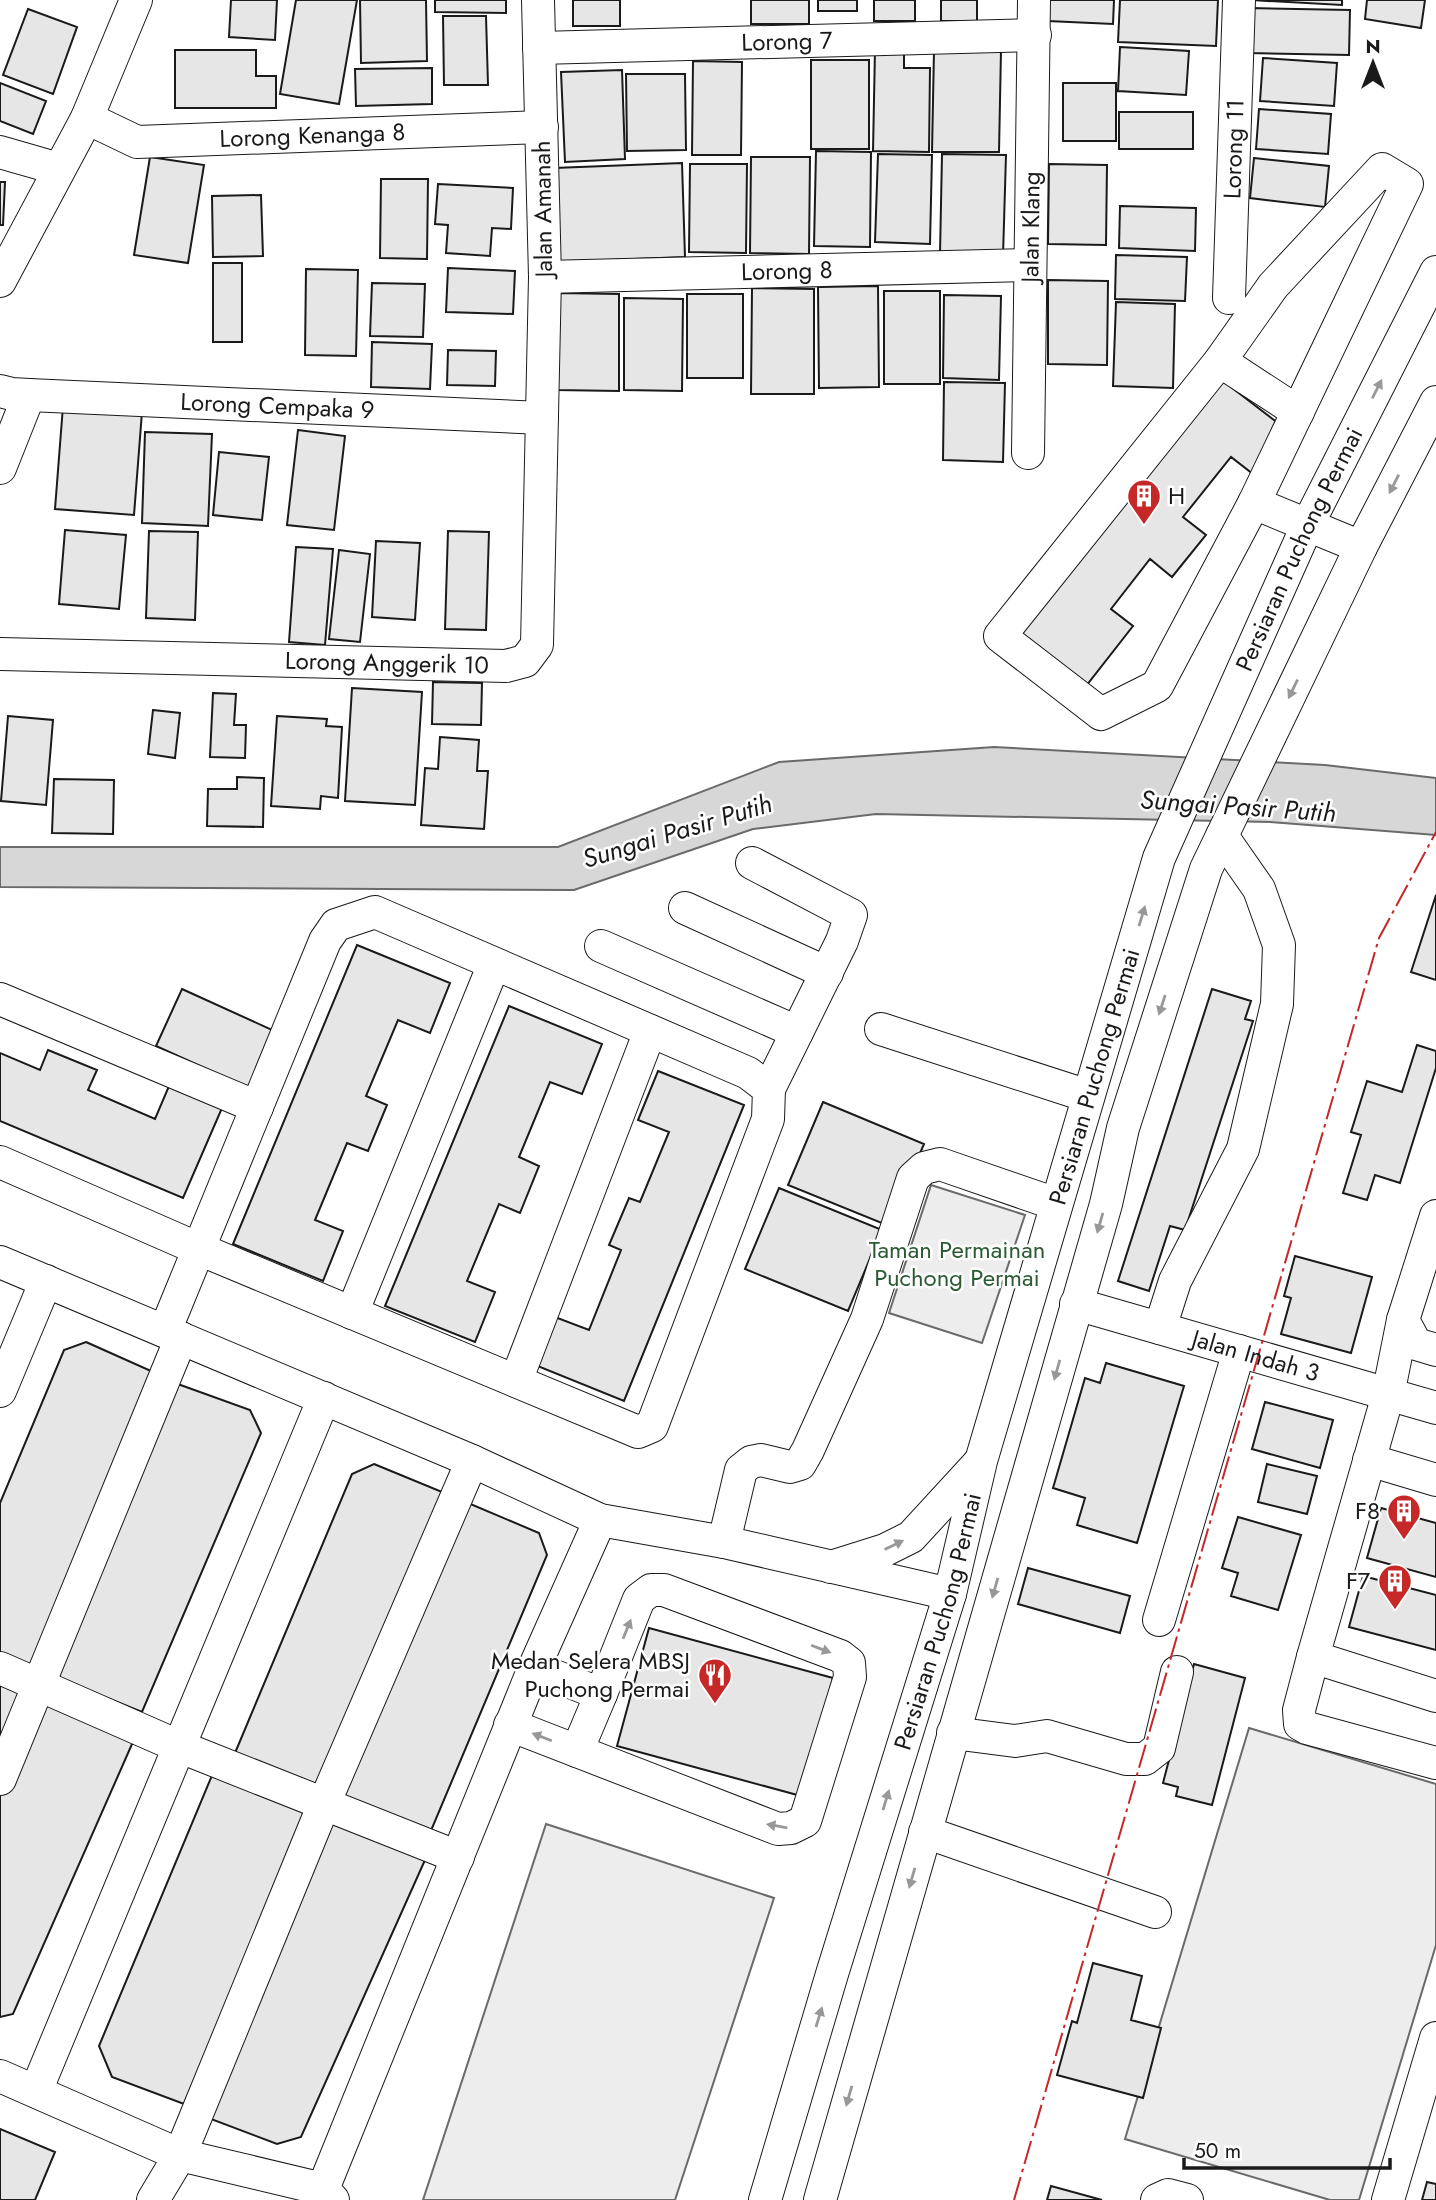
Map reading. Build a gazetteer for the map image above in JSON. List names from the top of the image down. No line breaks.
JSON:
{"streets":{"street":["Lorong 7","Lorong Kenanga 8","Lorong 11","Jalan Amanah","Jalan Klang","Lorong 8","Lorong Cempaka 9","Persiaran Puchong Permai","Lorong Anggerik 10","Jalan Indah 3"]},"crossings":[["Lorong 7","Jalan Amanah"],["Lorong 7","Jalan Klang"],["Lorong Kenanga 8","Jalan Amanah"],["Jalan Amanah","Lorong 8"],["Jalan Amanah","Lorong Cempaka 9"],["Jalan Amanah","Lorong Anggerik 10"],["Jalan Klang","Lorong 8"],["Lorong Cempaka 9","Lorong Anggerik 10"],["Persiaran Puchong Permai","Jalan Indah 3"]],"water":["Sungai Pasir Putih"],"parks":["Taman Permainan Puchong Permai"],"places":{"building":["H","F8","F7"],"restaurant":["Medan Selera MBSJ Puchong Permai"]},"scale_bar":"50 m","north":"top"}
